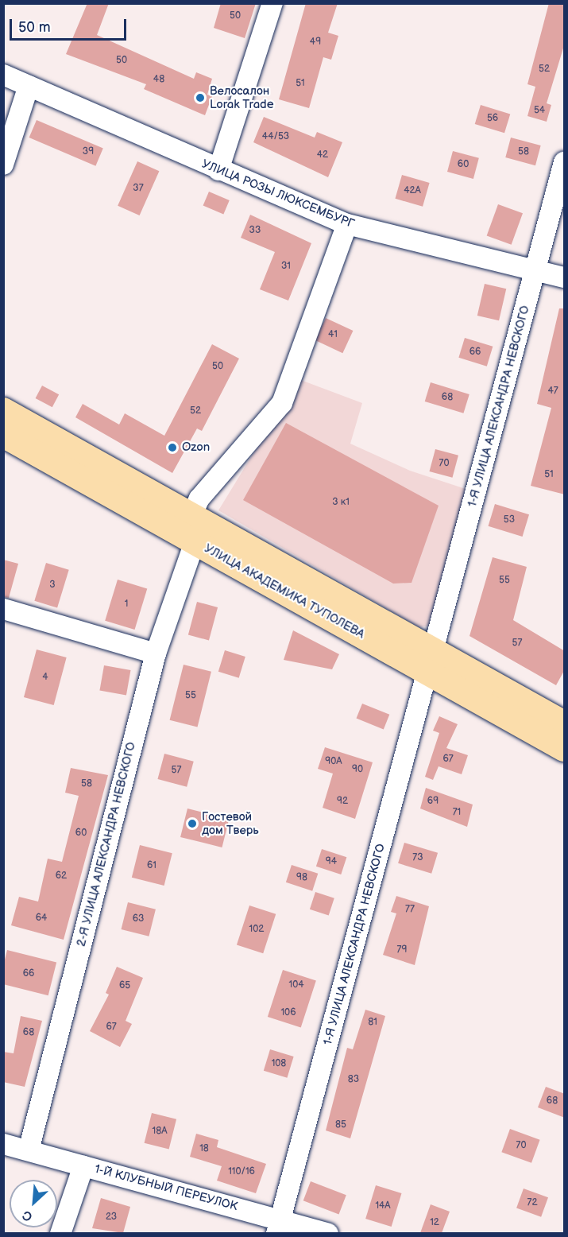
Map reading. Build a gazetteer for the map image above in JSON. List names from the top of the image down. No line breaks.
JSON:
{"streets":{"main road":["УЛИЦА АКАДЕМИКА ТУПОЛЕВА"],"street":["УЛИЦА РОЗЫ ЛЮКСЕМБУРГ","1-Я УЛИЦА АЛЕКСАНДРА НЕВСКОГО","2-Я УЛИЦА АЛЕКСАНДРА НЕВСКОГО","1-Й КЛУБНЫЙ ПЕРЕУЛОК"]},"crossings":[["УЛИЦА РОЗЫ ЛЮКСЕМБУРГ","1-Я УЛИЦА АЛЕКСАНДРА НЕВСКОГО"],["1-Я УЛИЦА АЛЕКСАНДРА НЕВСКОГО","УЛИЦА АКАДЕМИКА ТУПОЛЕВА"],["1-Я УЛИЦА АЛЕКСАНДРА НЕВСКОГО","1-Й КЛУБНЫЙ ПЕРЕУЛОК"],["УЛИЦА АКАДЕМИКА ТУПОЛЕВА","2-Я УЛИЦА АЛЕКСАНДРА НЕВСКОГО"],["2-Я УЛИЦА АЛЕКСАНДРА НЕВСКОГО","1-Й КЛУБНЫЙ ПЕРЕУЛОК"]],"places":["Велосалон Lorak Trade","Ozon","Гостевой дом Тверь"],"house_numbers":["50","49","50","52","48","51","54","56","44/53","39","58","42","60","37","42А","33","31","41","66","50","47","68","52","70","51","3 к1","53","55","3","1","57","4","55","67","90А","90","57","58","92","69","71","60","73","94","61","62","98","77","64","63","102","79","66","104","65","106","81","67","68","108","83","68","85","18А","70","18","110/16","72","14А","23","12"],"scale_bar":"50 m","north":"bottom left"}
